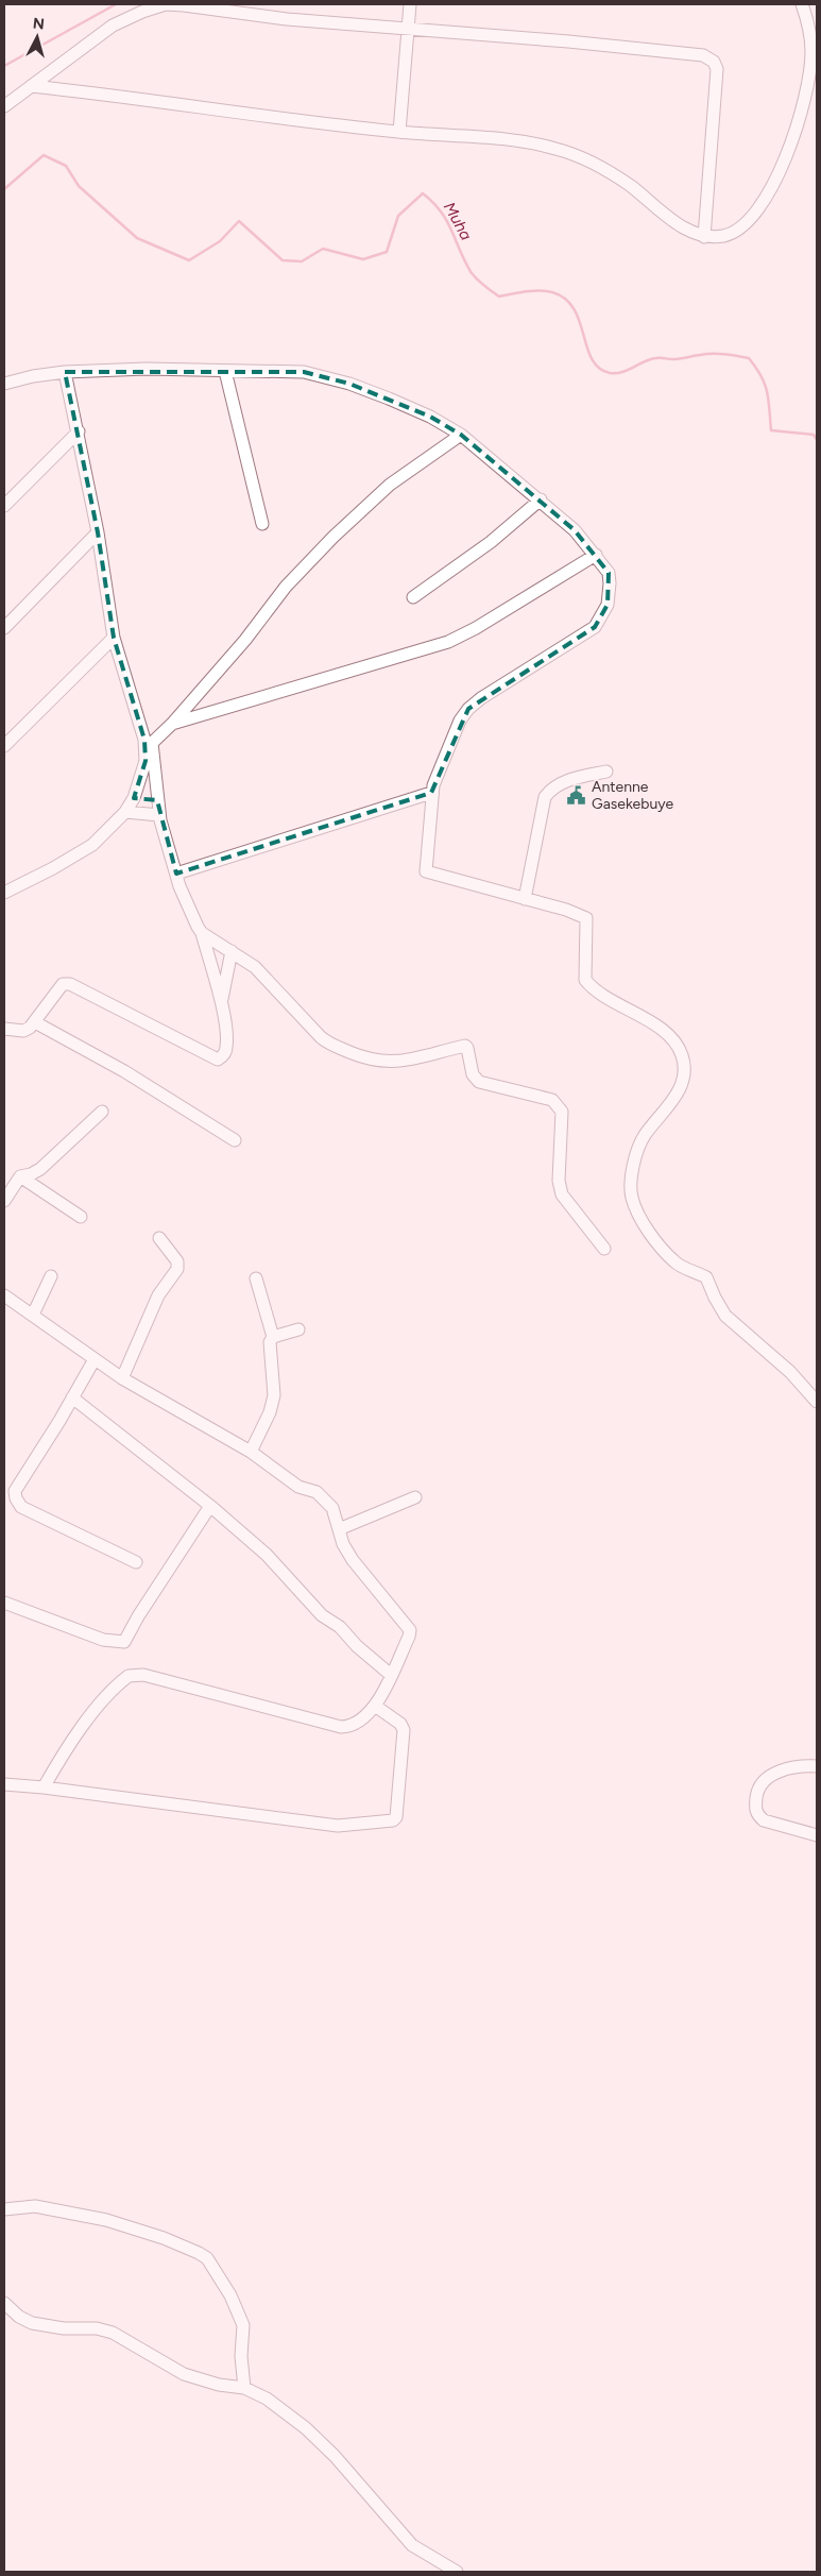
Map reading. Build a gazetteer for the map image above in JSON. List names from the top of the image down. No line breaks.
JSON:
{"water":["Muha"],"places":{"public building":["Antenne Gasekebuye"]},"north":"top"}
